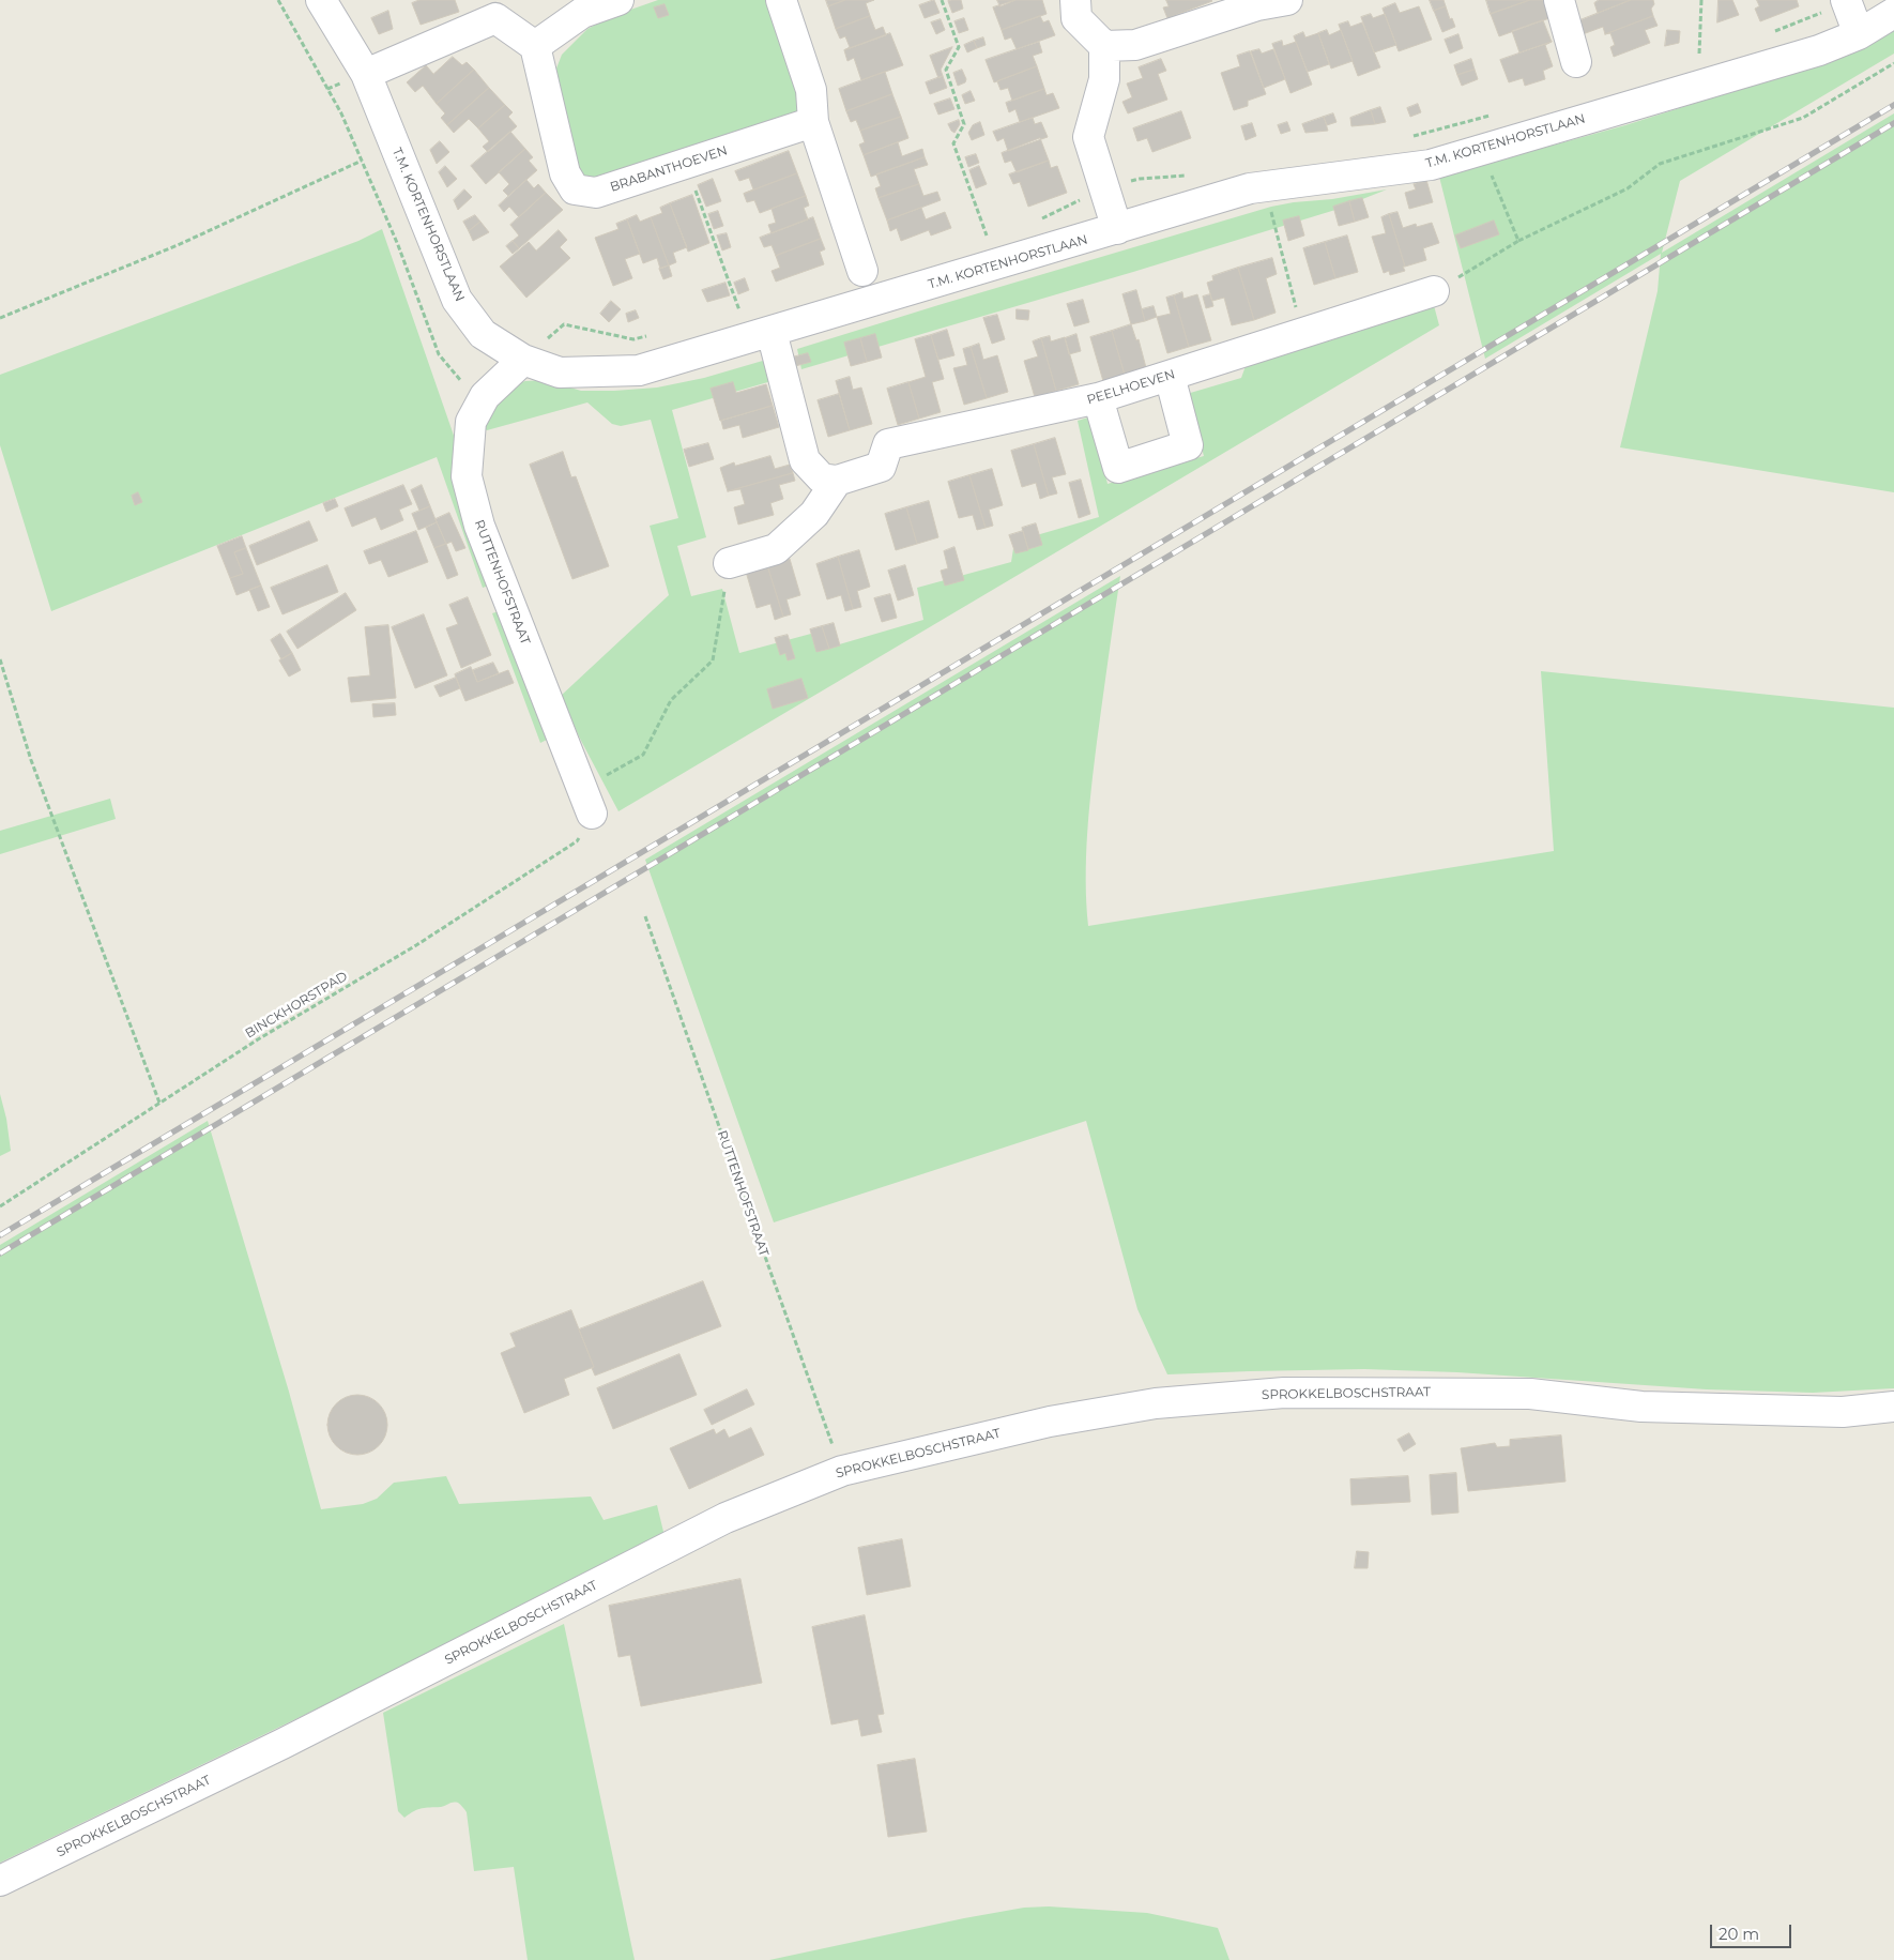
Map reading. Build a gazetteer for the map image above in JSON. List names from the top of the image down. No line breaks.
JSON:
{"streets":{"street":["T.M. KORTENHORSTLAAN","BRABANTHOEVEN","PEELHOEVEN","RUTTENHOFSTRAAT","SPROKKELBOSCHSTRAAT"],"path":["BINCKHORSTPAD"]},"crossings":[["T.M. KORTENHORSTLAAN","RUTTENHOFSTRAAT"],["RUTTENHOFSTRAAT","BINCKHORSTPAD"],["RUTTENHOFSTRAAT","SPROKKELBOSCHSTRAAT"]],"scale_bar":"20 m"}
